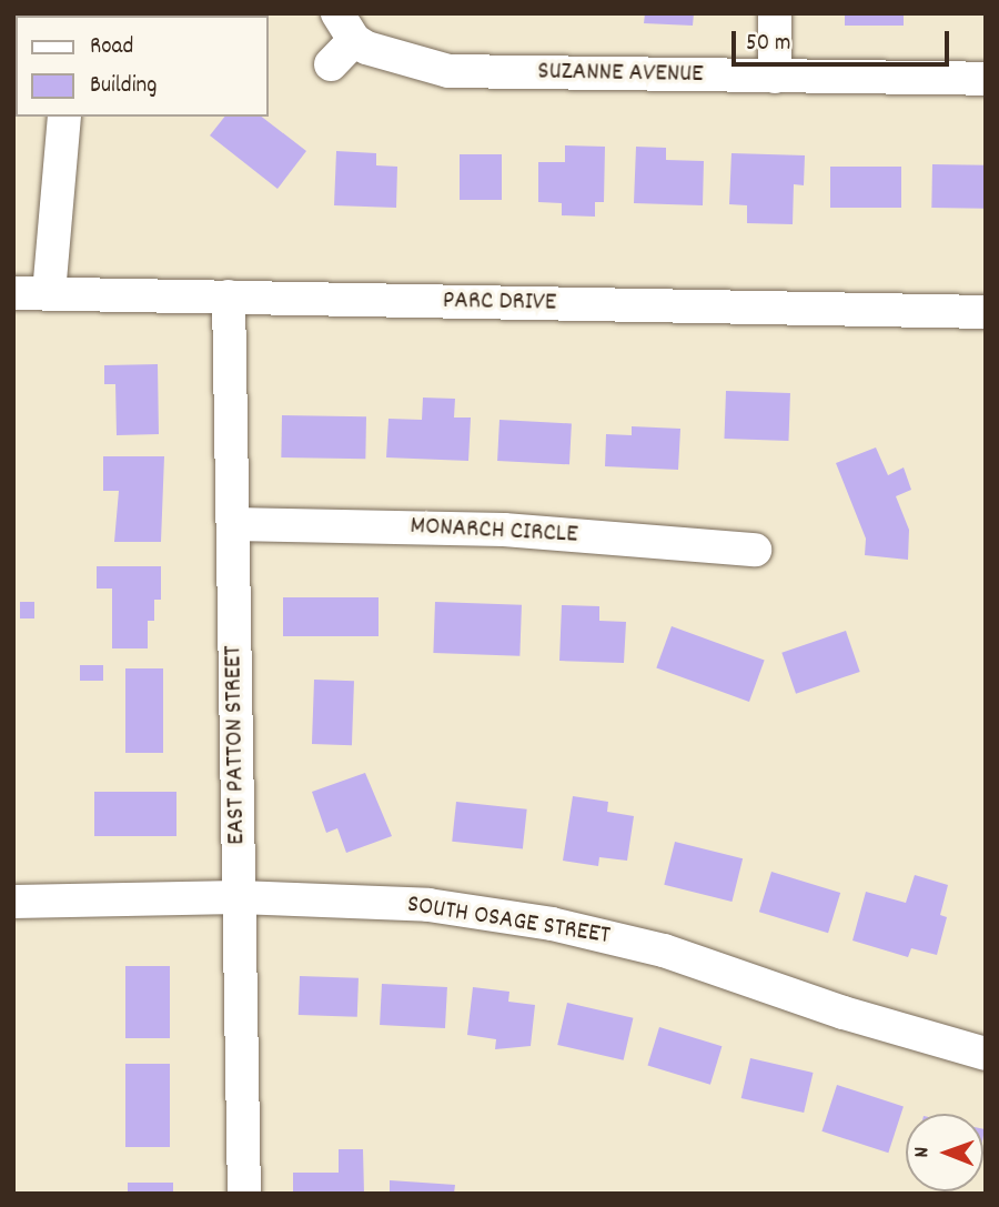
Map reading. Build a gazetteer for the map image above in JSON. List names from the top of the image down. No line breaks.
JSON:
{"streets":{"street":["SUZANNE AVENUE","PARC DRIVE","MONARCH CIRCLE","EAST PATTON STREET","SOUTH OSAGE STREET"]},"crossings":[["PARC DRIVE","EAST PATTON STREET"],["MONARCH CIRCLE","EAST PATTON STREET"],["EAST PATTON STREET","SOUTH OSAGE STREET"]],"legend":["Road","Building"],"scale_bar":"50 m","north":"left"}
